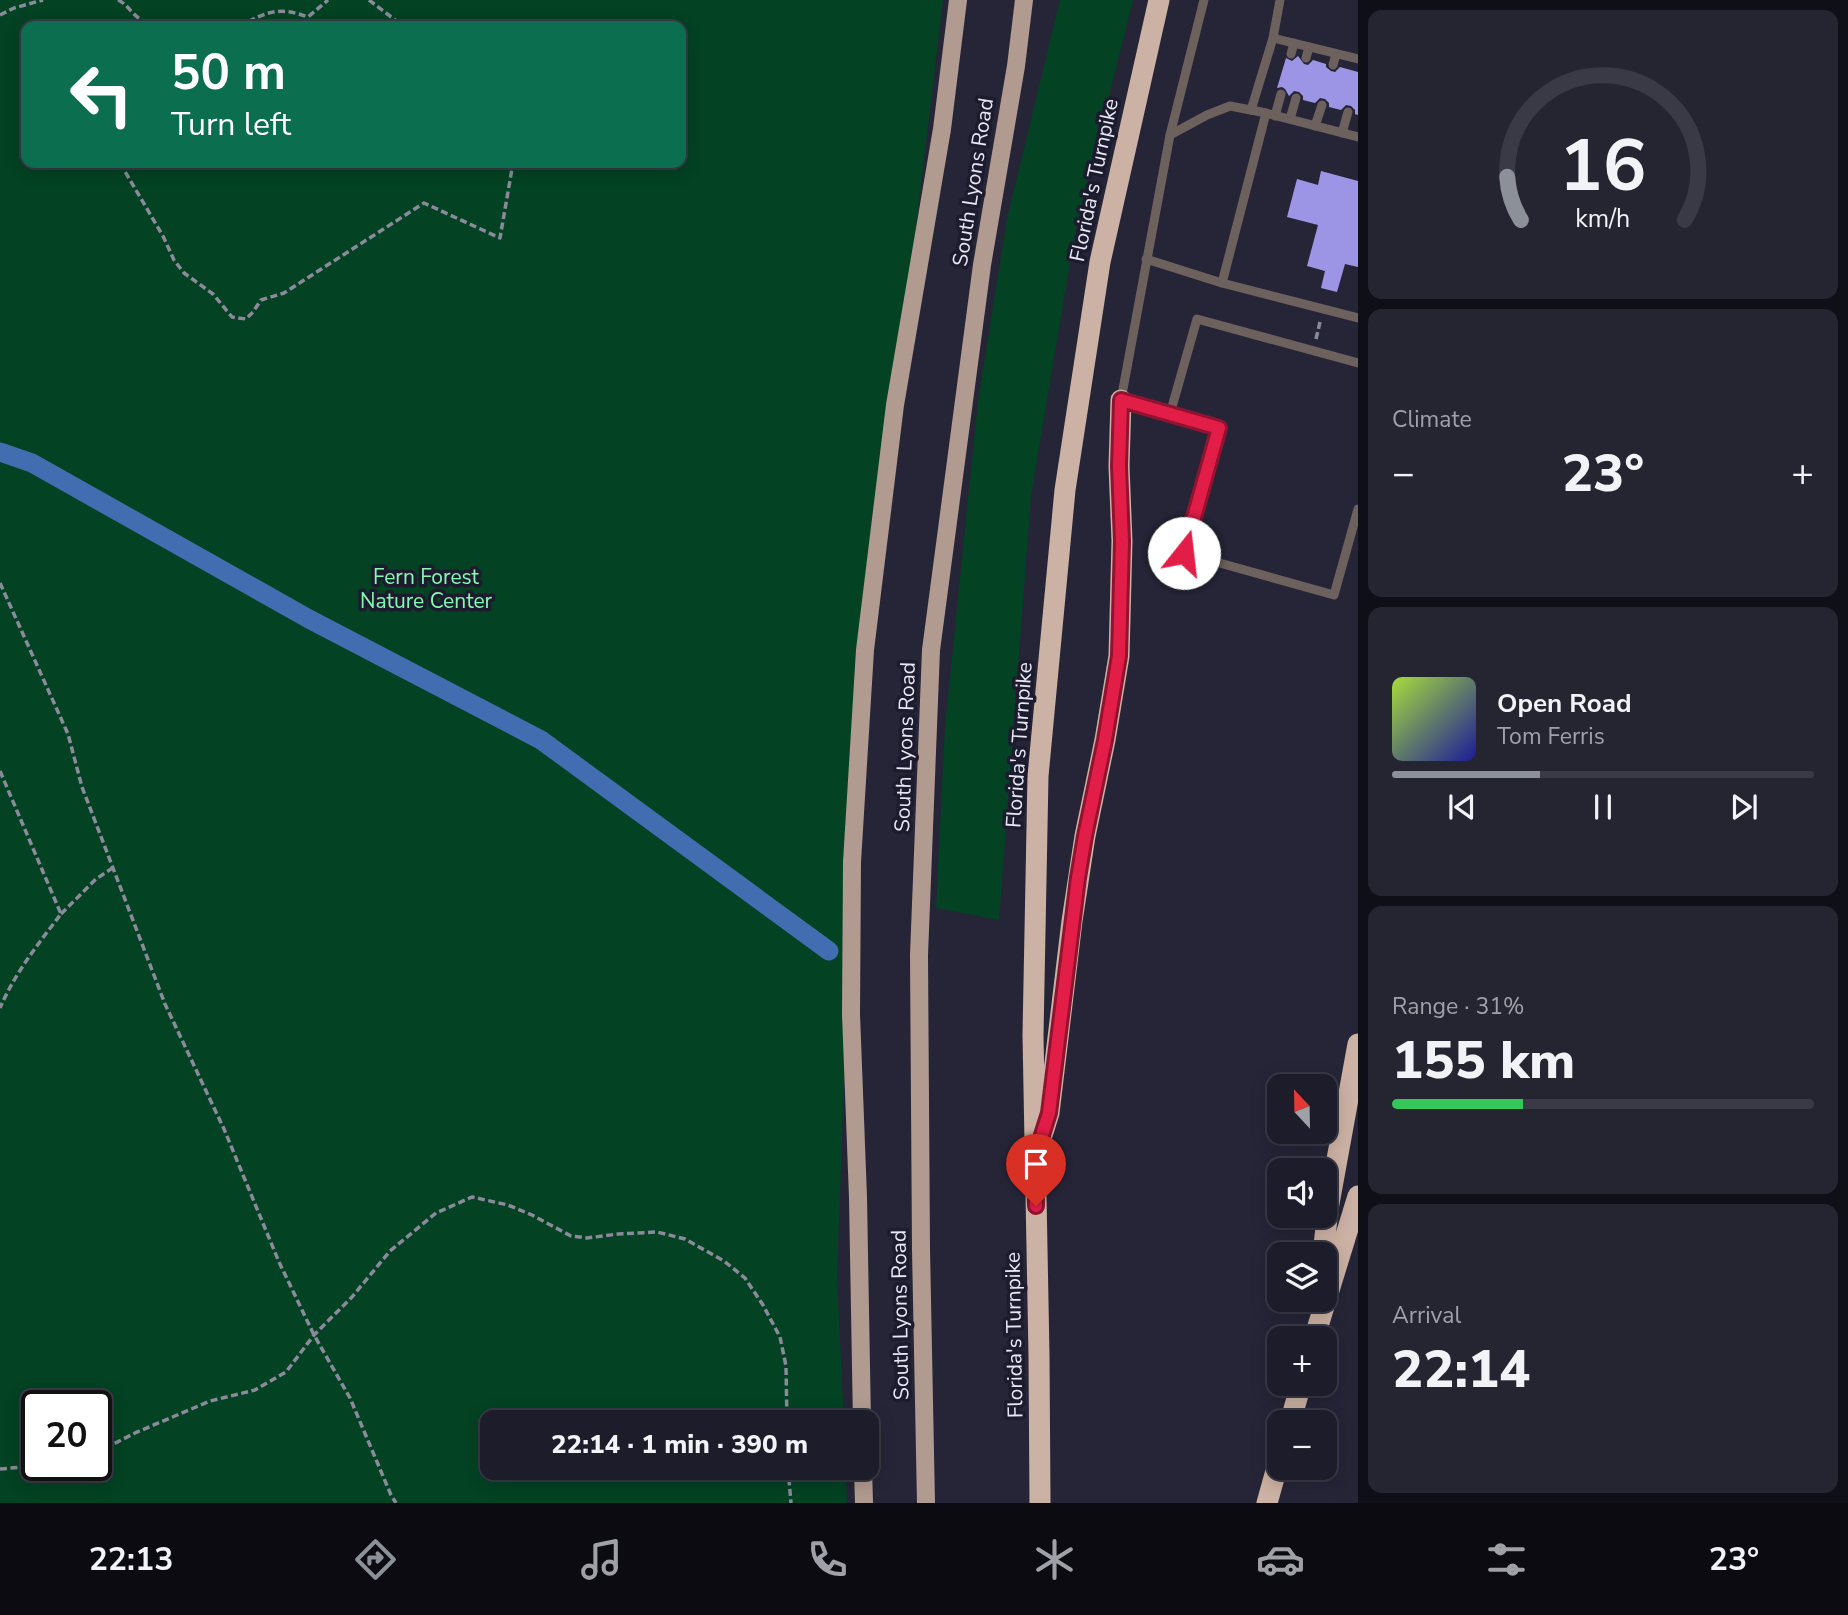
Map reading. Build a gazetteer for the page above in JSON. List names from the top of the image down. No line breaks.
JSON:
{"streets":{"highway":["Florida's Turnpike"],"main road":["South Lyons Road"]},"parks":["Fern Forest Nature Center"],"north":"top","page":{"turn":["50 m","Turn left"],"tile":["Climate",["Range · 31%","155 km"],["Arrival","22:14"]],"heat":["−","23°","+"],"song":["Open Road","Tom Ferris"],"map_buttons":["+","−"],"limit":"20","trip":"22:14 · 1 min · 390 m","tabs":["22:13","23°"],"gauge":["16","km/h"]}}
